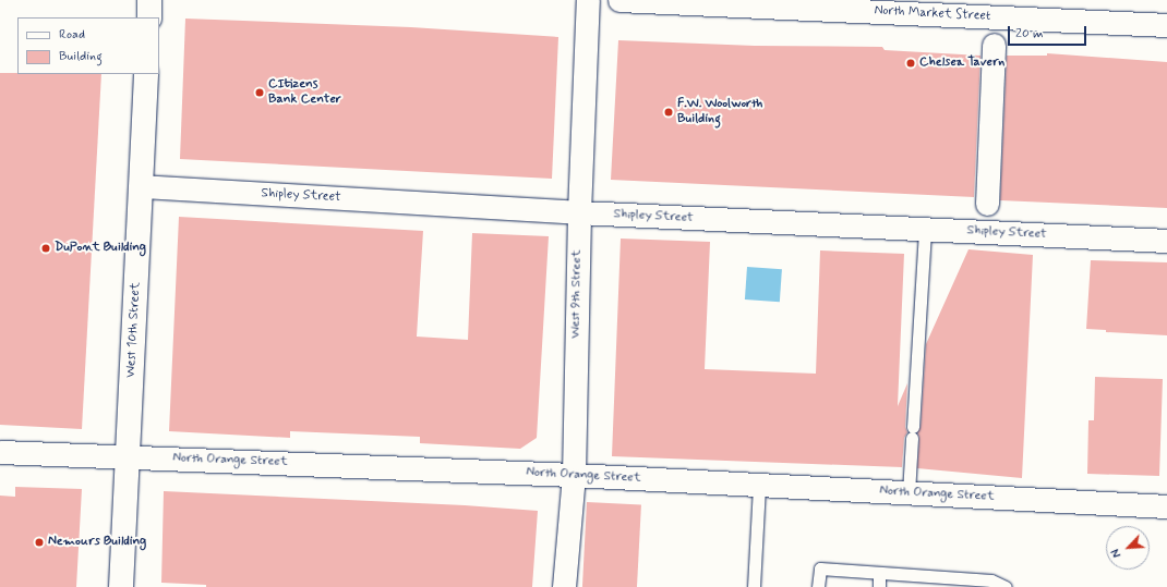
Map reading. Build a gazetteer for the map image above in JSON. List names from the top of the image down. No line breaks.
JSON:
{"streets":{"main road":["West 10th Street"],"street":["North Market Street","Shipley Street","West 9th Street","North Orange Street"]},"crossings":[["Shipley Street","West 9th Street"],["Shipley Street","West 10th Street"],["West 9th Street","North Orange Street"],["West 10th Street","North Orange Street"]],"places":["Chelsea Tavern","CItizens Bank Center","F.W. Woolworth Building","DuPont Building","Nemours Building"],"legend":["Road","Building"],"scale_bar":"20 m","north":"bottom left"}
